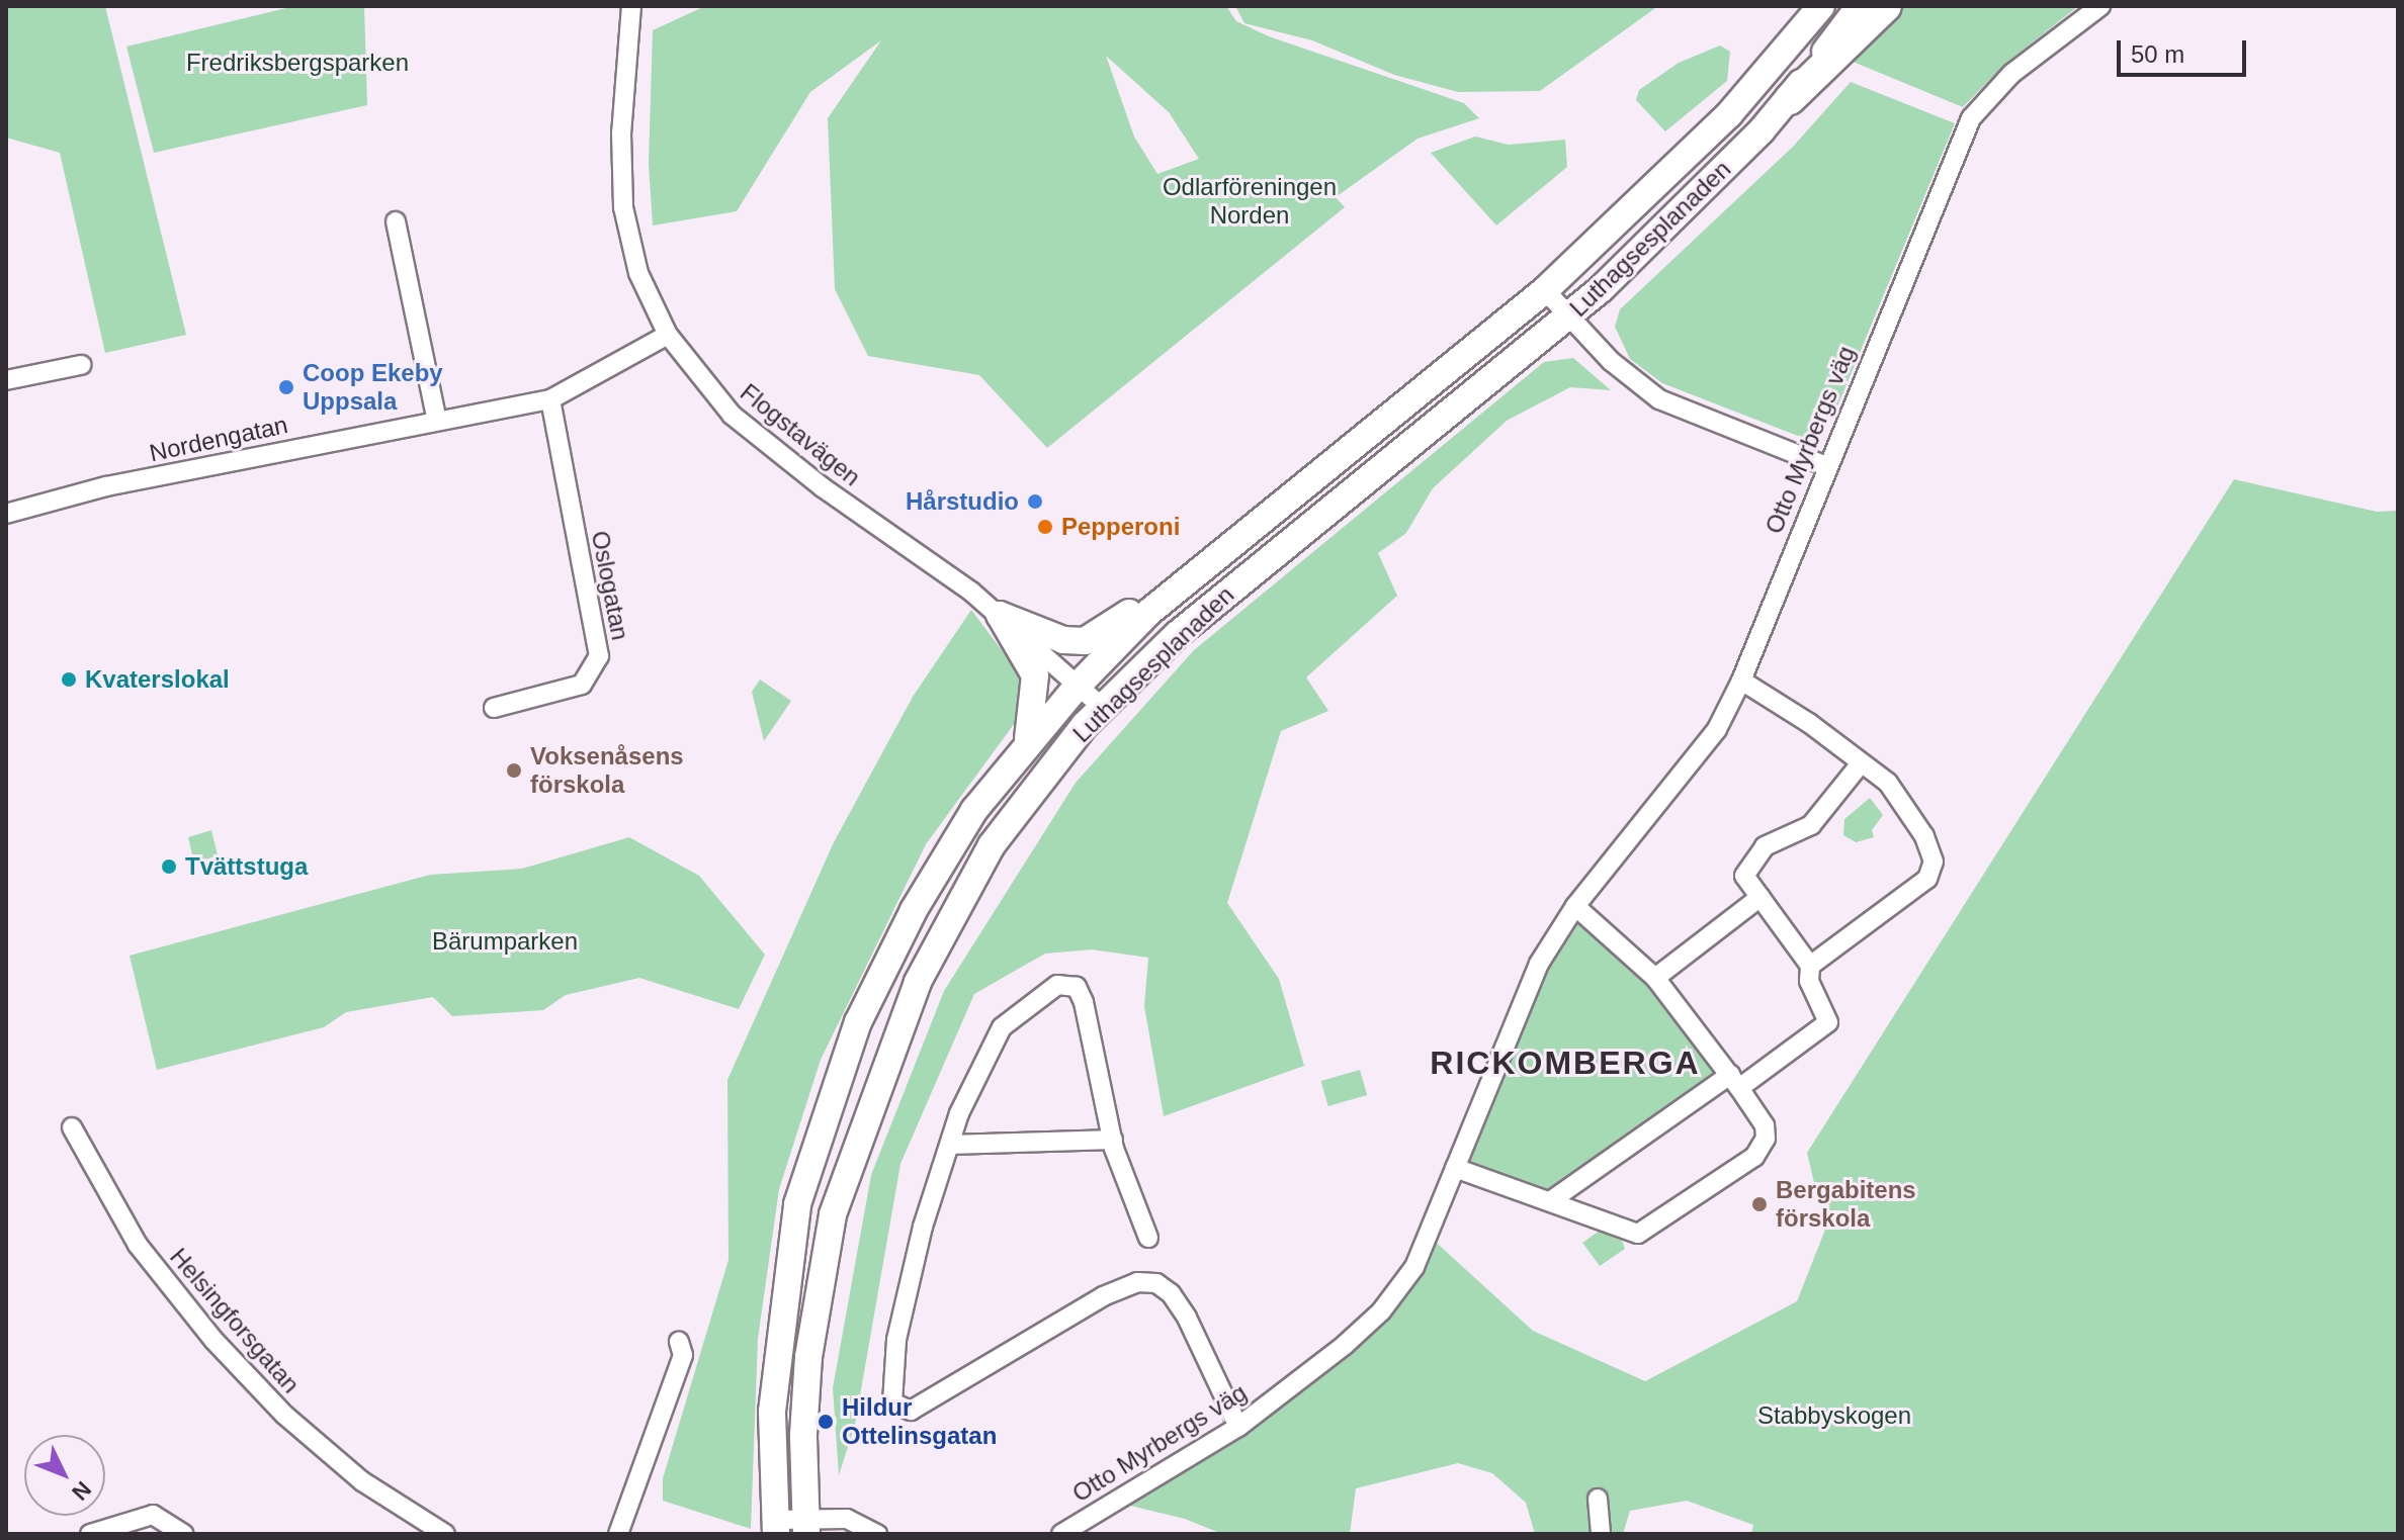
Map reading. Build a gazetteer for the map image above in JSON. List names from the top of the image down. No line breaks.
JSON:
{"streets":{"main road":["Luthagsesplanaden"],"street":["Flogstavägen","Nordengatan","Otto Myrbergs väg","Oslogatan","Helsingforsgatan"]},"crossings":[["Luthagsesplanaden","Flogstavägen"],["Flogstavägen","Nordengatan"],["Nordengatan","Oslogatan"]],"districts":["RICKOMBERGA"],"parks":["Fredriksbergsparken","Odlarföreningen Norden","Bärumparken","Stabbyskogen"],"places":["Coop Ekeby Uppsala","Hårstudio","Pepperoni","Kvaterslokal","Voksenåsens förskola","Tvättstuga","Bergabitens förskola","Hildur Ottelinsgatan"],"scale_bar":"50 m","north":"bottom right"}
